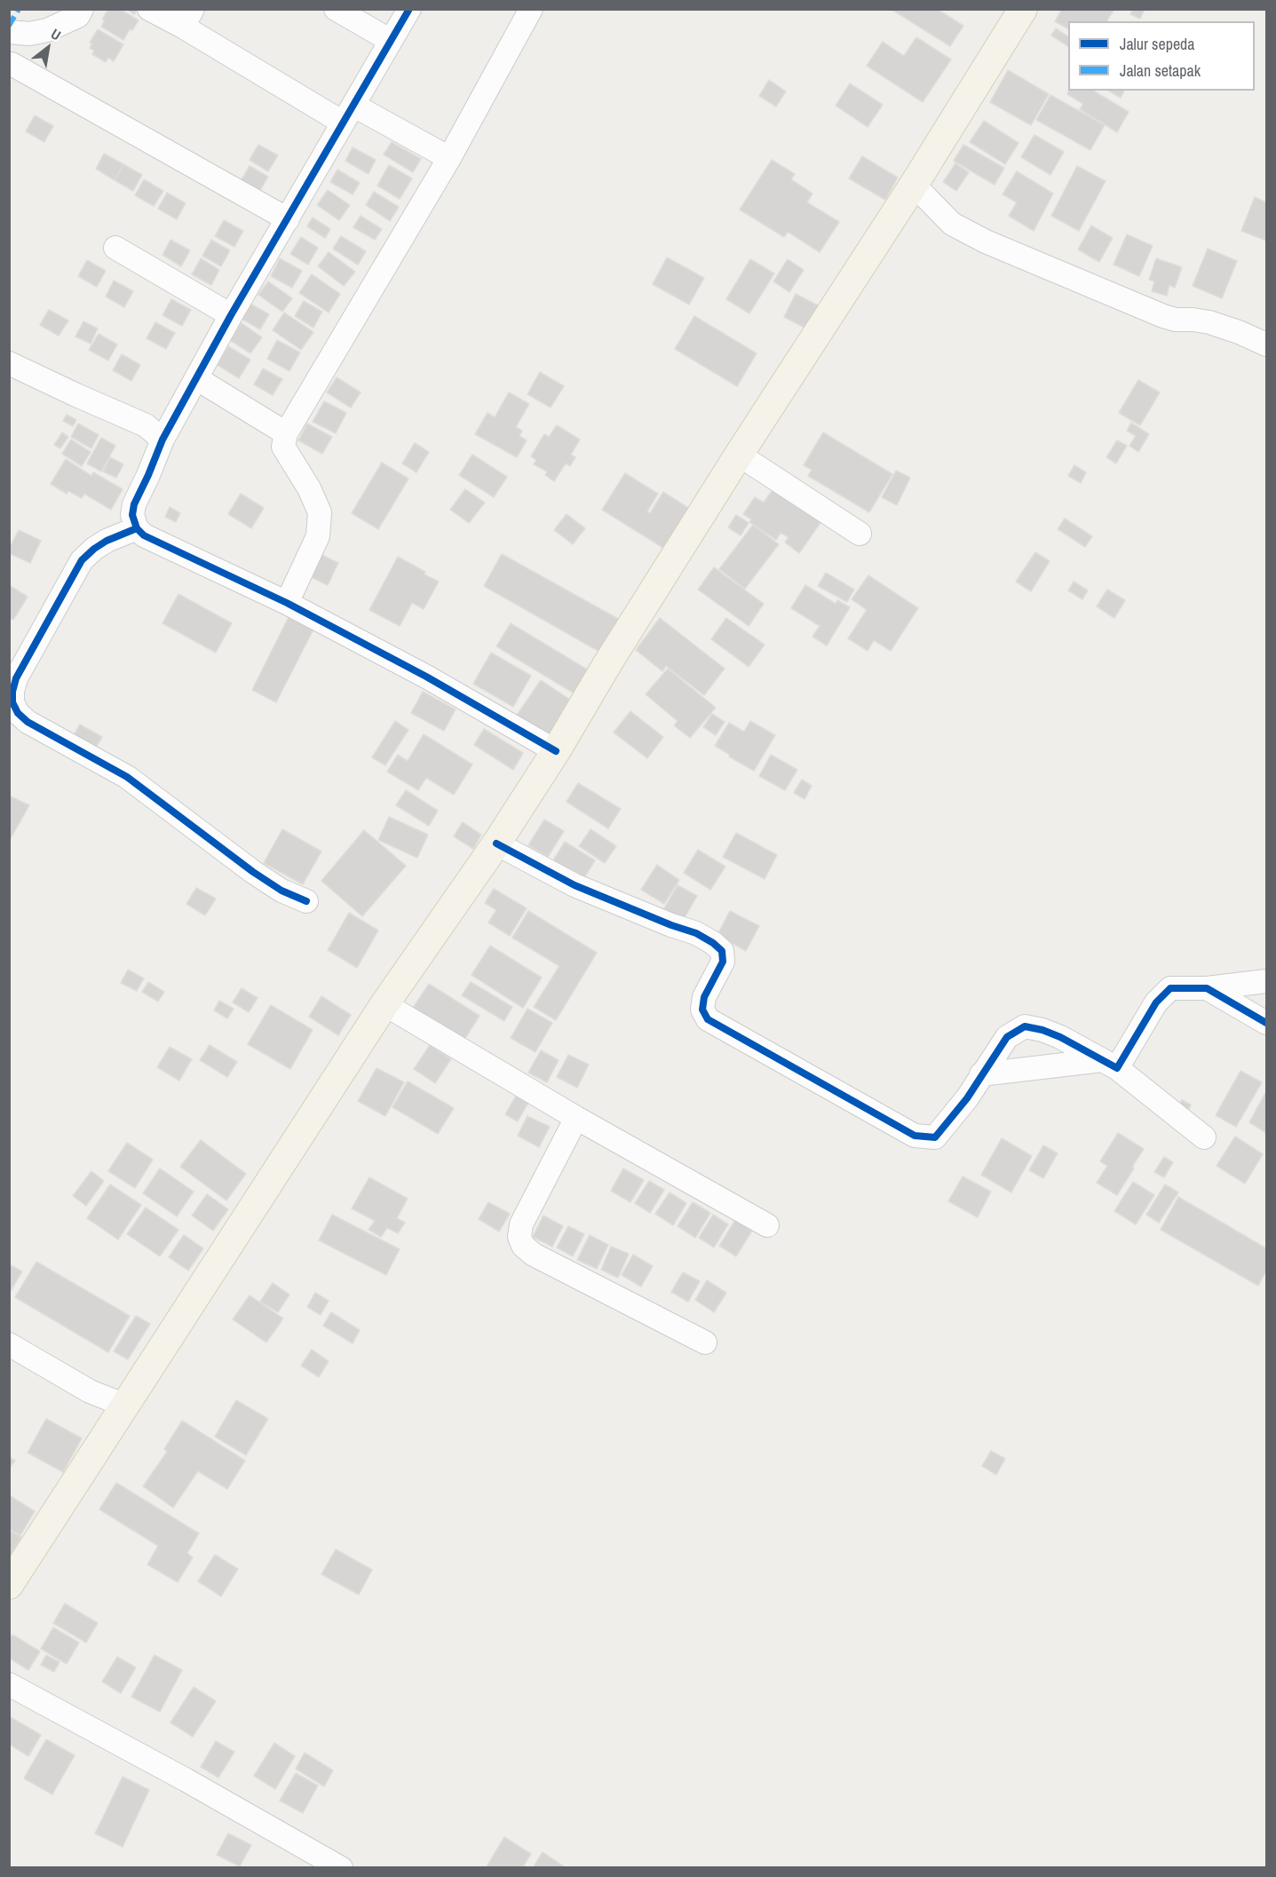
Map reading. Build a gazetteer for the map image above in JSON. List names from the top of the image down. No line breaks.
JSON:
{"legend":["Jalur sepeda","Jalan setapak"],"north":"top right"}
